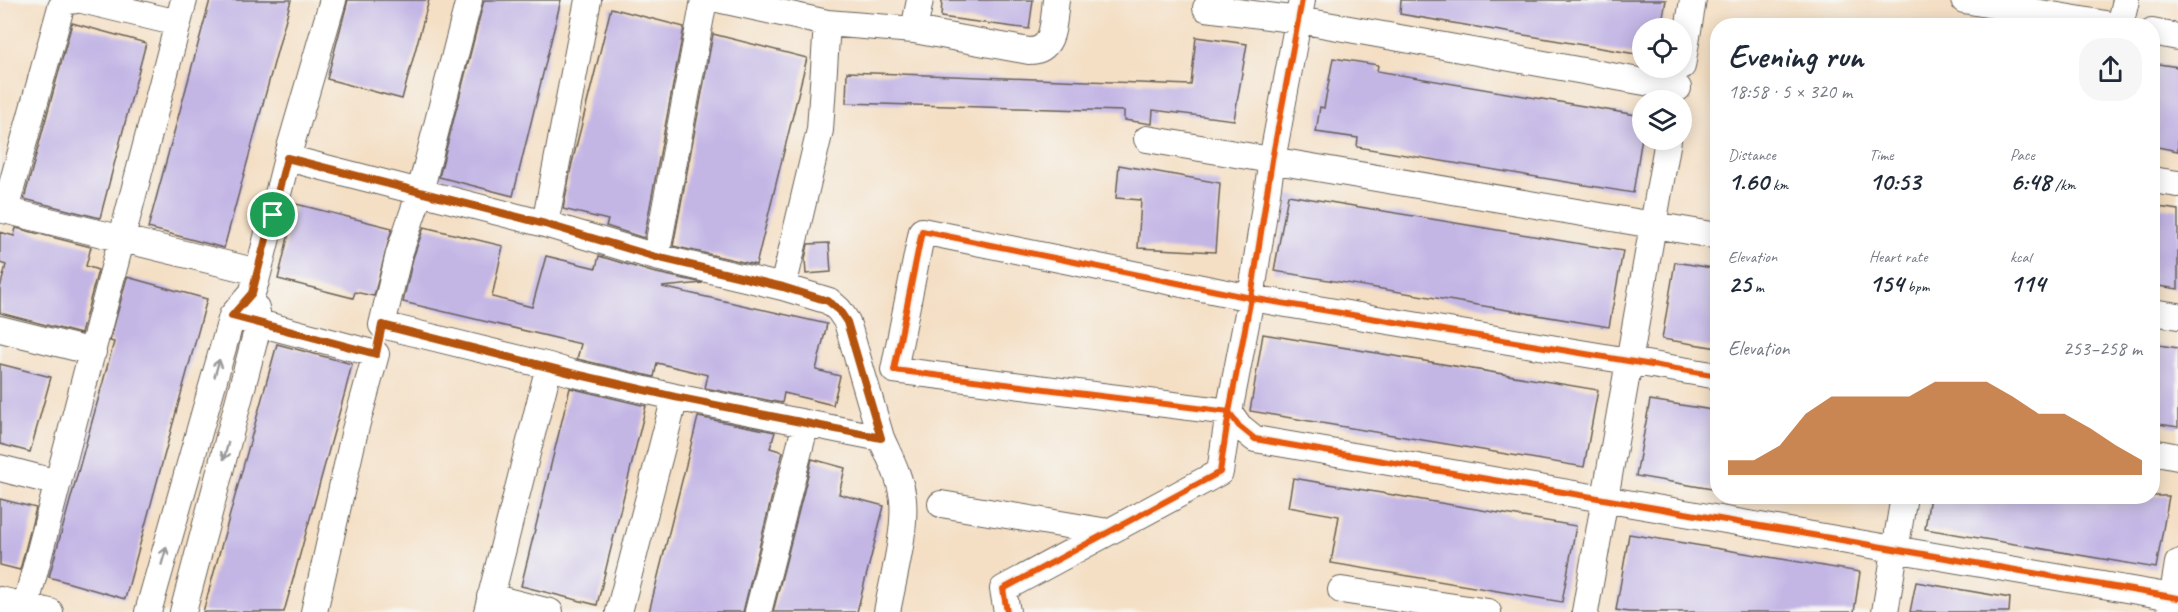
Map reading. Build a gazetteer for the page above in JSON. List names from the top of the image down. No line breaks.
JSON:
{"page":{"heading":["Evening run","18:58 · 5 × 320 m"],"stats":[["Distance","1.60 km"],["Time","10:53"],["Pace","6:48 /km"],["Elevation","25 m"],["Heart rate","154 bpm"],["kcal","114"]],"chart":["Elevation","253–258 m"]}}
